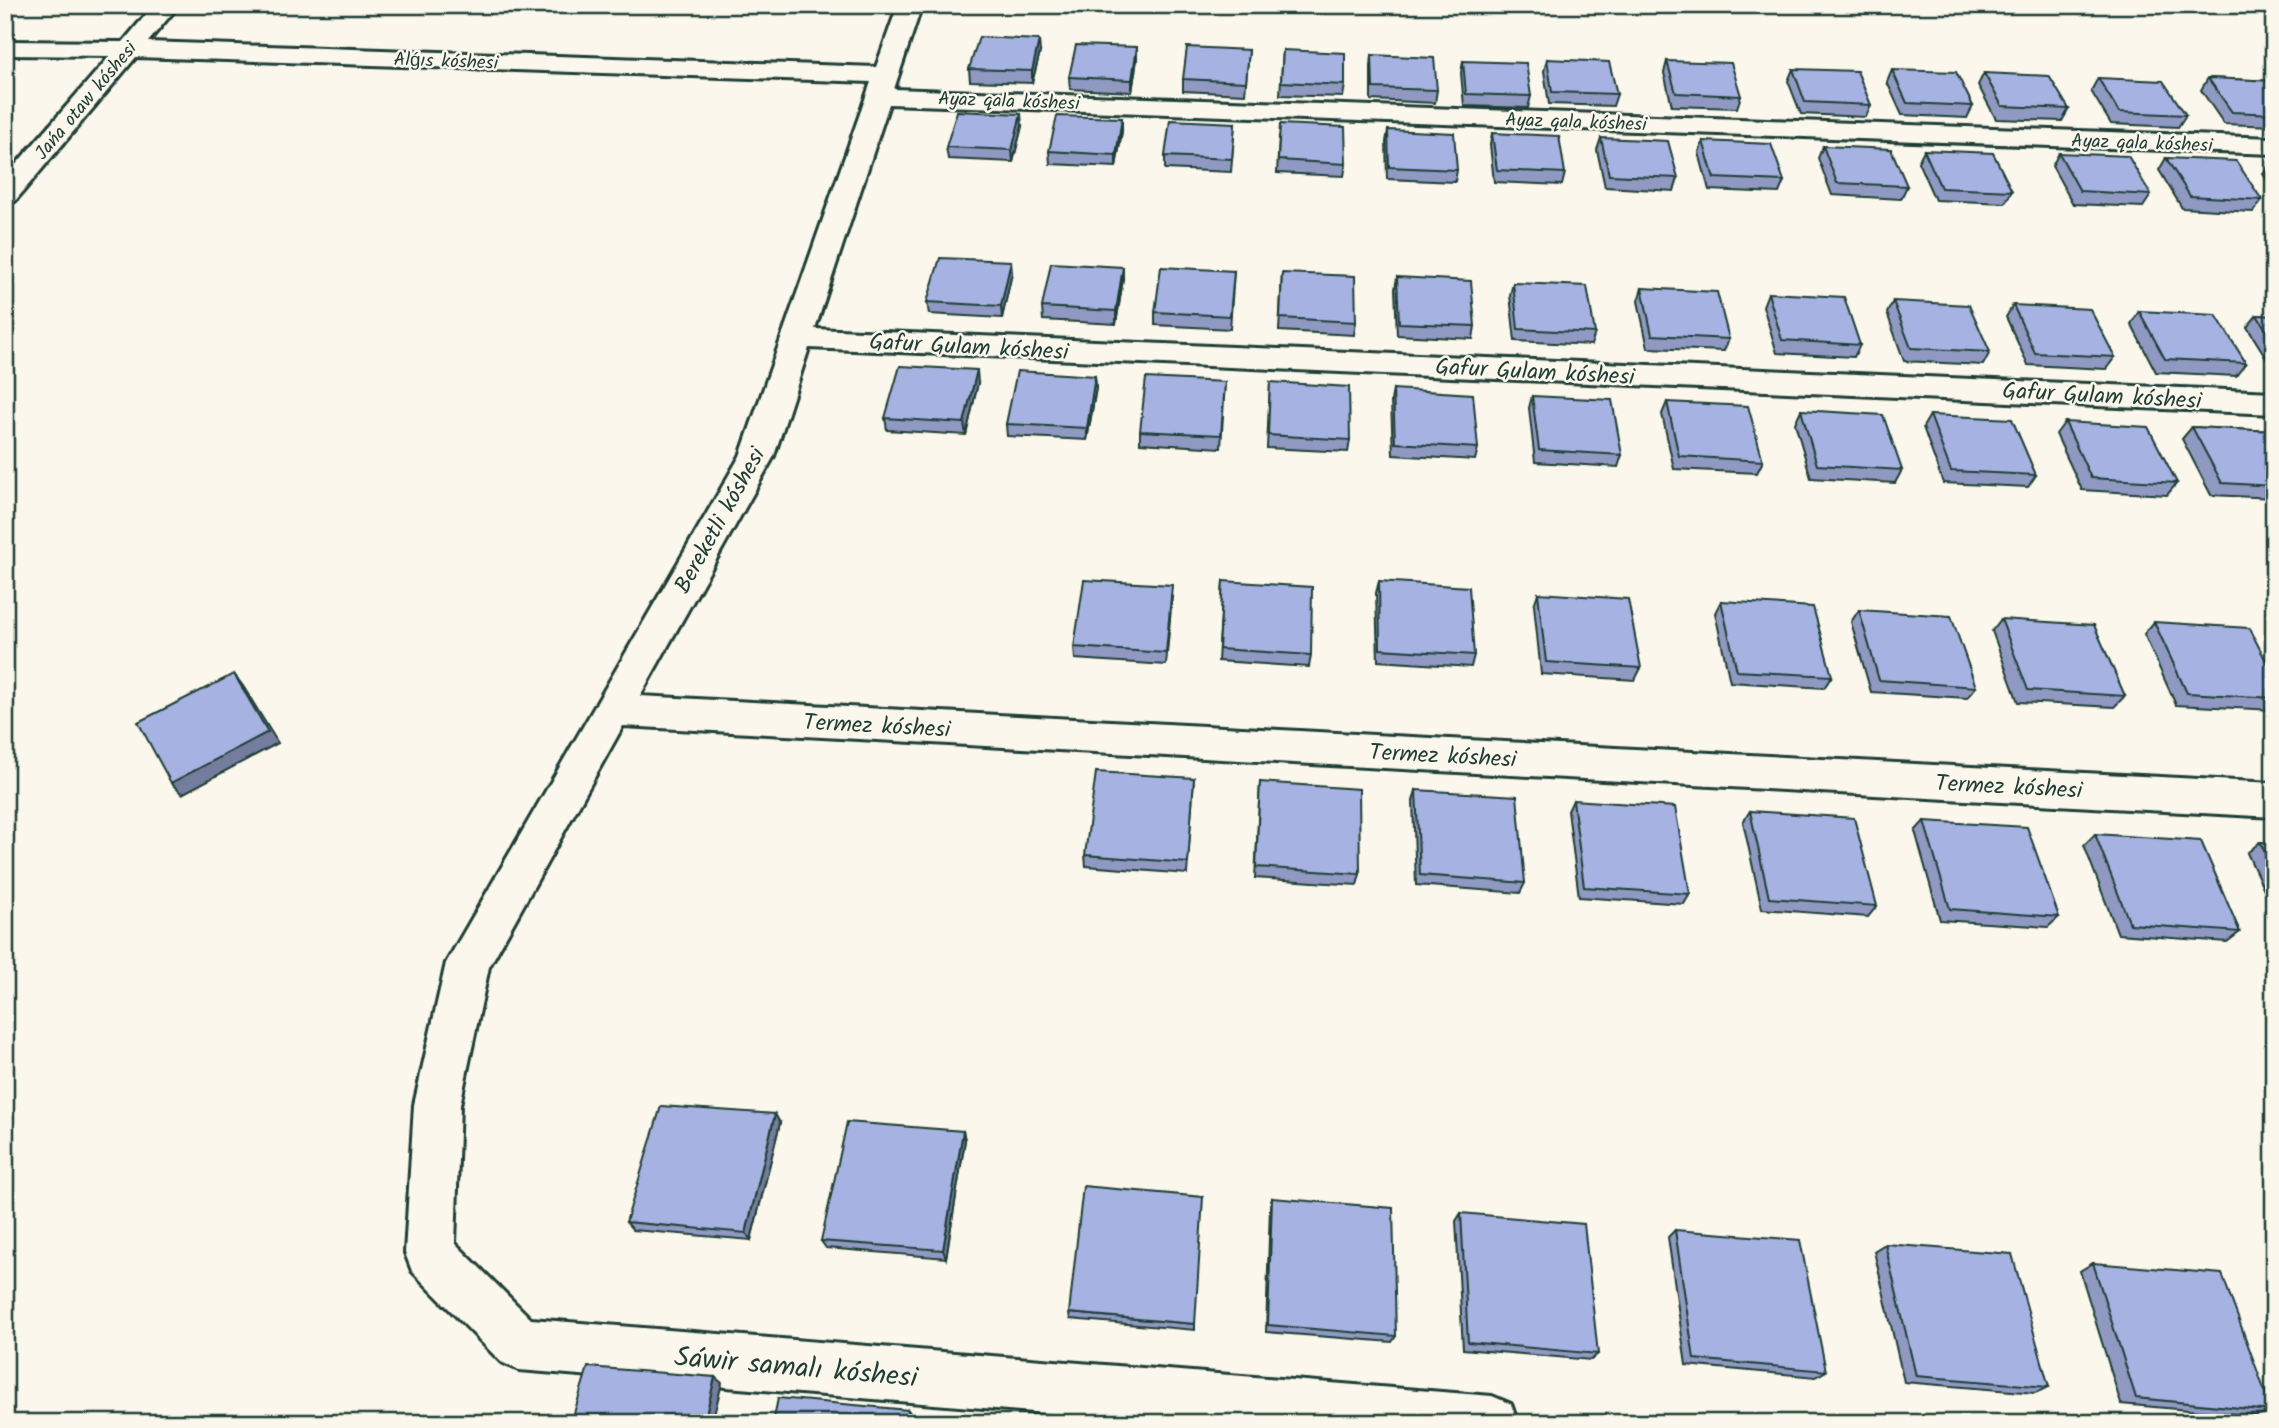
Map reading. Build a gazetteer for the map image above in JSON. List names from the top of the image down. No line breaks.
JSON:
{"streets":{"street":["Alǵıs kóshesi","Jańa otaw kóshesi","Ayaz qala kóshesi","Gafur Gulam kóshesi","Bereketli kóshesi","Termez kóshesi","Sáwir samalı kóshesi"]},"crossings":[["Alǵıs kóshesi","Jańa otaw kóshesi"],["Alǵıs kóshesi","Ayaz qala kóshesi"],["Alǵıs kóshesi","Bereketli kóshesi"],["Ayaz qala kóshesi","Bereketli kóshesi"],["Gafur Gulam kóshesi","Bereketli kóshesi"],["Bereketli kóshesi","Termez kóshesi"],["Bereketli kóshesi","Sáwir samalı kóshesi"]]}
